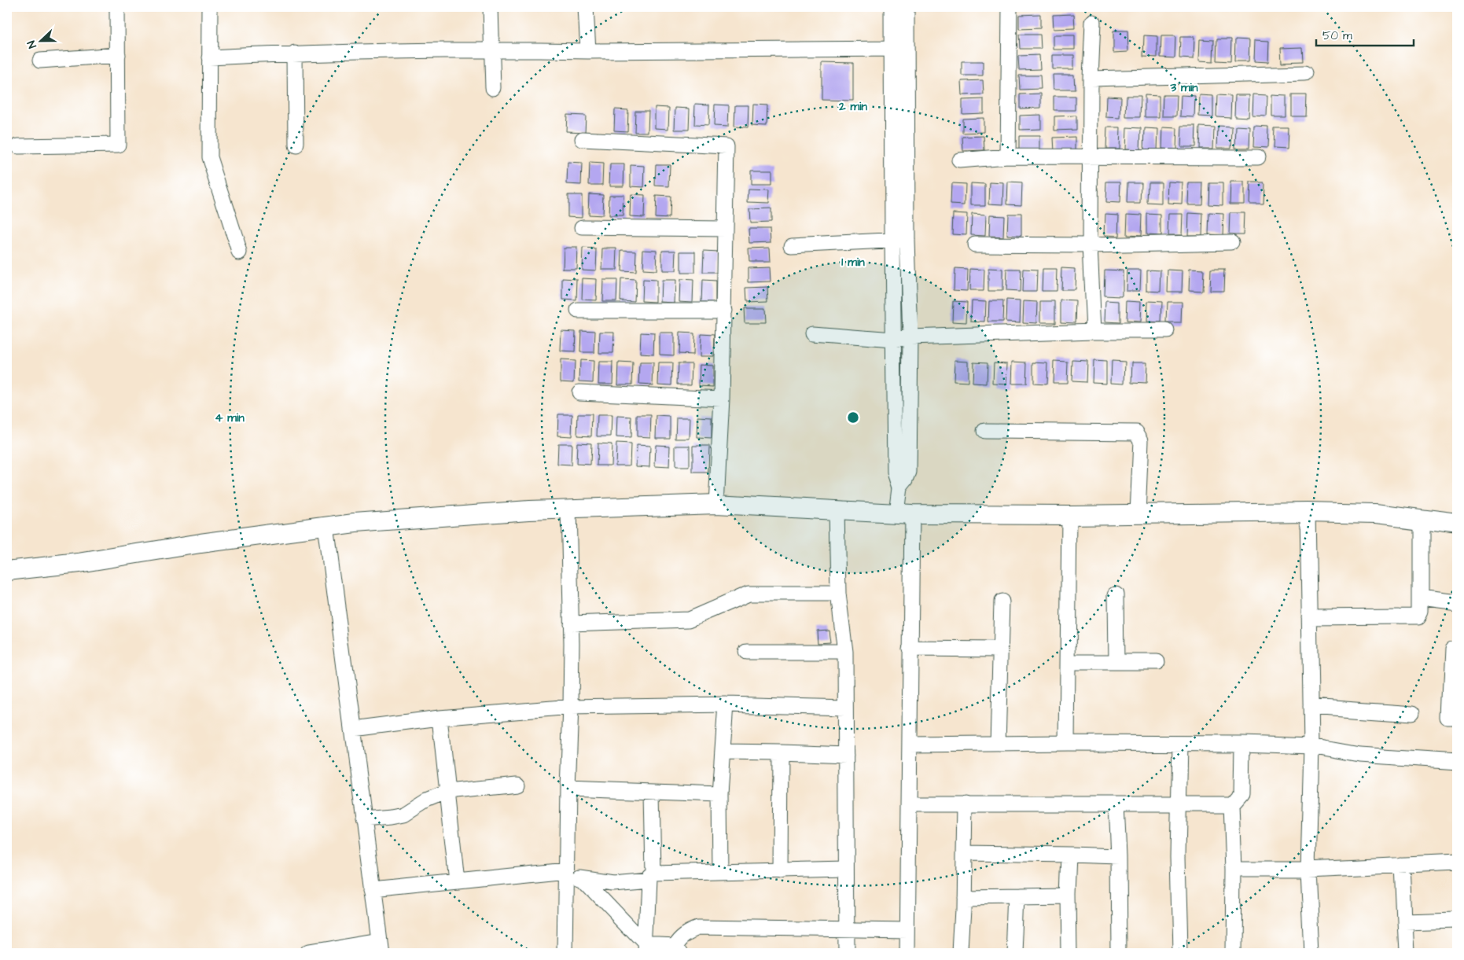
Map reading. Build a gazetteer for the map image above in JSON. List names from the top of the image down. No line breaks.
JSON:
{"scale_bar":"50 m","north":"left","rings":["3 min","2 min","1 min","4 min"]}
